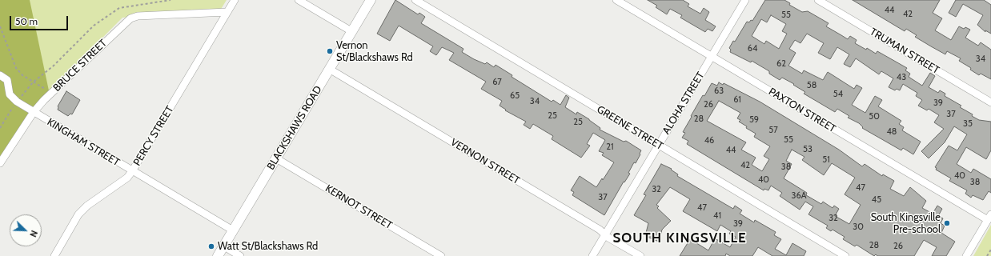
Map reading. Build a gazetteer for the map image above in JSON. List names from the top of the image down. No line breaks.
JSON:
{"streets":{"main road":["BLACKSHAWS ROAD"],"street":["TRUMAN STREET","BRUCE STREET","ALOHA STREET","PAXTON STREET","GREENE STREET","PERCY STREET","KINGHAM STREET","VERNON STREET","KERNOT STREET"]},"crossings":[["BRUCE STREET","PERCY STREET"],["BRUCE STREET","KINGHAM STREET"],["ALOHA STREET","PAXTON STREET"],["ALOHA STREET","GREENE STREET"],["ALOHA STREET","VERNON STREET"],["BLACKSHAWS ROAD","KINGHAM STREET"],["BLACKSHAWS ROAD","VERNON STREET"],["BLACKSHAWS ROAD","KERNOT STREET"],["PERCY STREET","KINGHAM STREET"]],"districts":["SOUTH KINGSVILLE"],"places":["Vernon St/Blackshaws Rd","South Kingsville Pre-school","Watt St/Blackshaws Rd"],"house_numbers":["44","42","55","64","34","62","43","67","58","63","54","65","61","34","39","26","37","25","50","28","59","25","35","57","48","55","46","21","53","44","51","42","38","40","40","38","47","32","36A","37","45","47","41","32","39","30","28","26"],"scale_bar":"50 m","north":"bottom right"}
